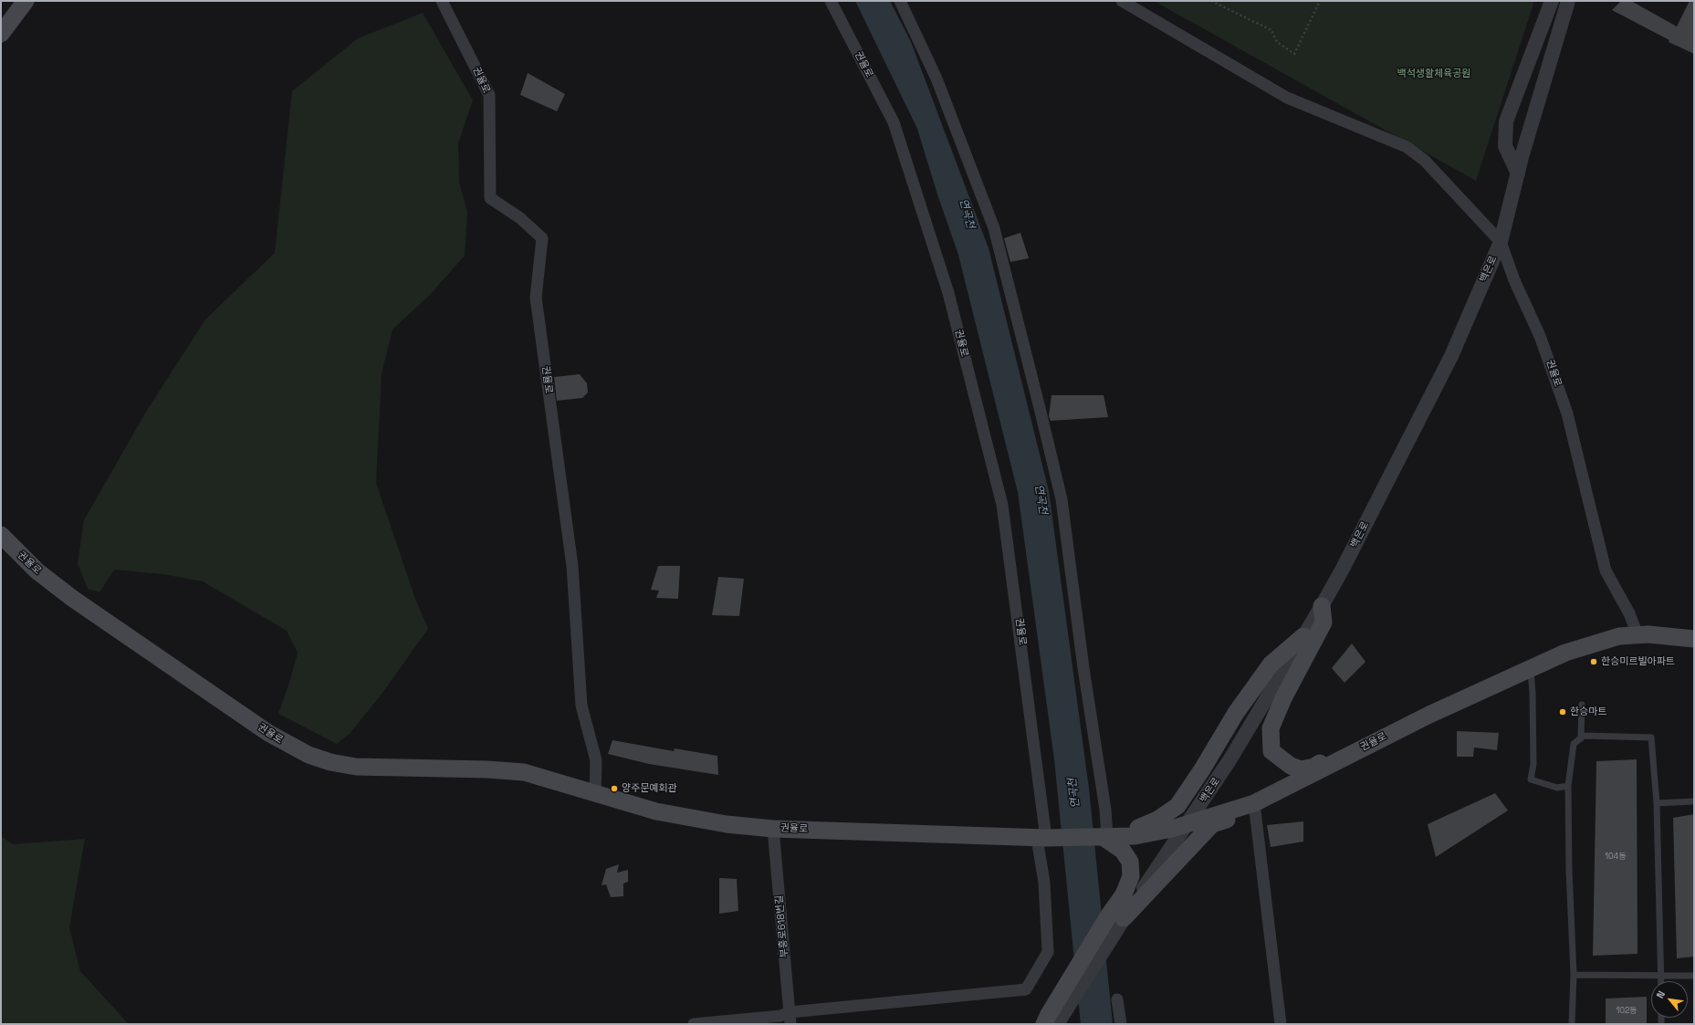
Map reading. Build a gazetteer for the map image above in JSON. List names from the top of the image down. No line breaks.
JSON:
{"streets":{"main road":["권율로"],"street":["백은로","부흥로618번길"]},"crossings":[["권율로","백은로"],["권율로","부흥로618번길"]],"water":["연곡천"],"parks":["백석생활체육공원"],"places":["한승미르빌아파트","한승마트","양주문예회관"],"house_numbers":["104동","102동"],"north":"top left"}
